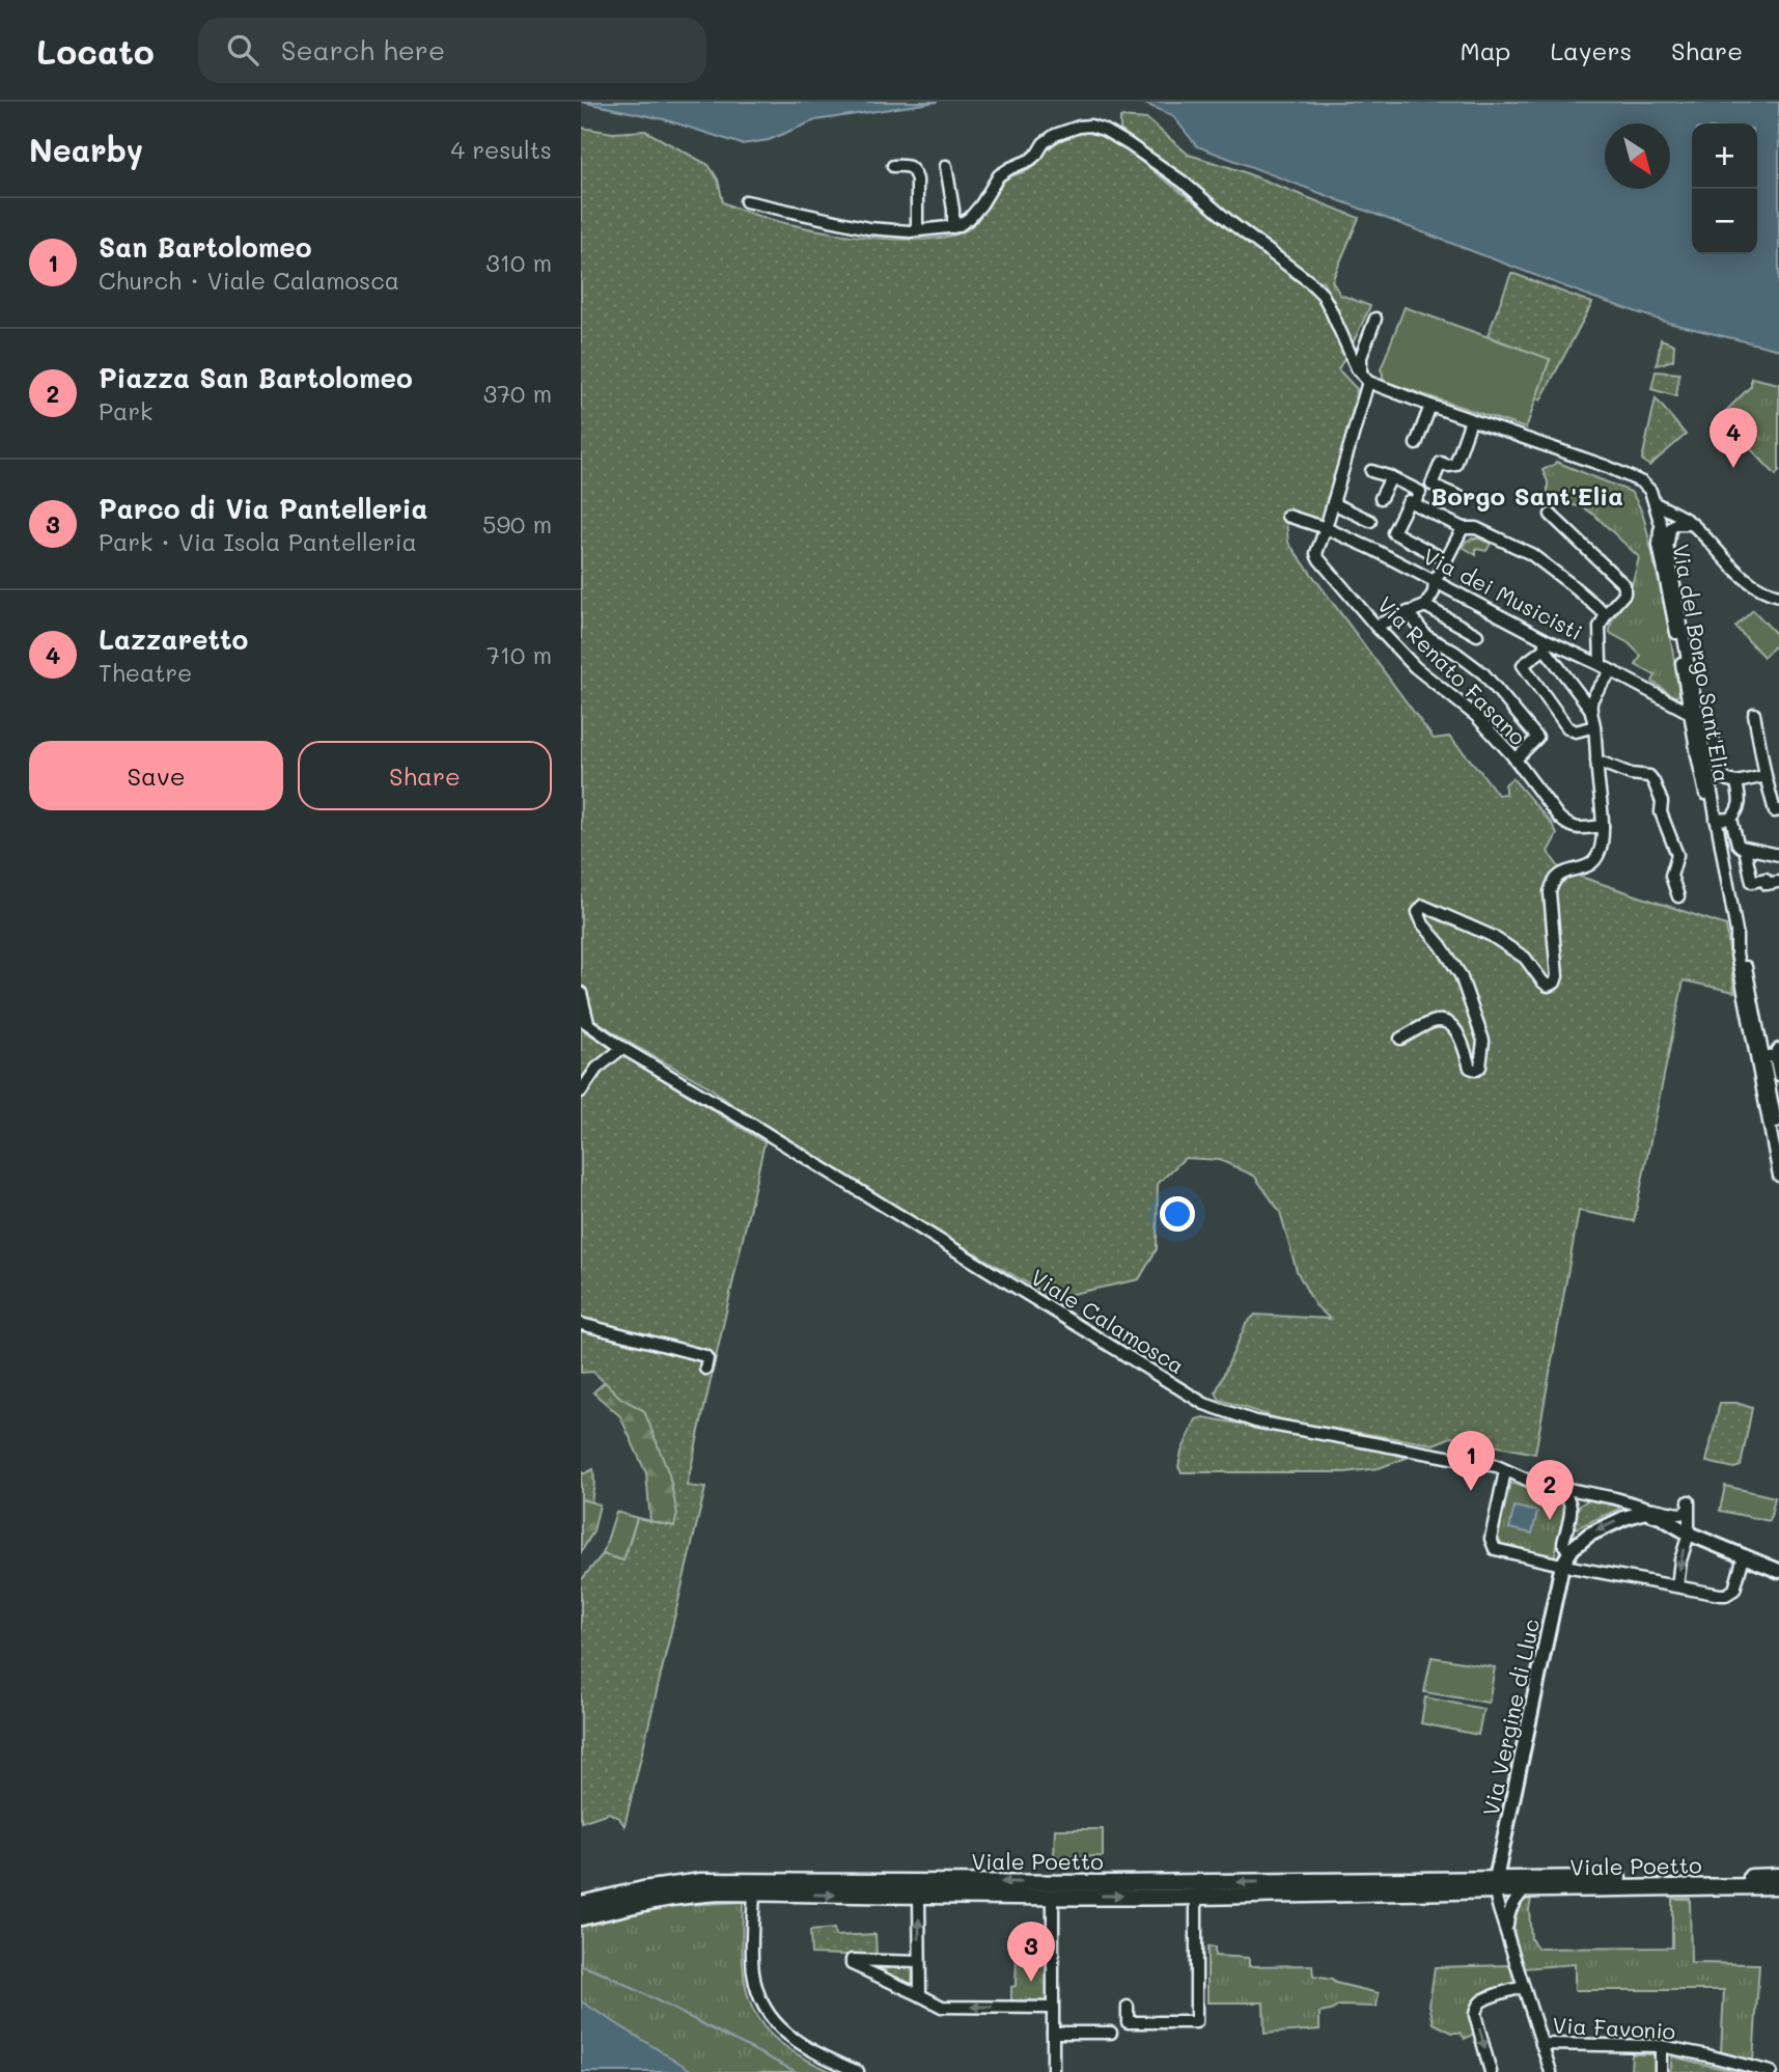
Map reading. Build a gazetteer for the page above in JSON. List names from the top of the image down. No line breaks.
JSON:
{"streets":{"main road":["Viale Poetto"],"street":["Via dei Musicisti","Via del Borgo Sant'Elia","Via Renato Fasano","Viale Calamosca","Via Vergine di Lluc","Via Favonio"]},"crossings":[["Via dei Musicisti","Via del Borgo Sant'Elia"],["Via dei Musicisti","Via Renato Fasano"],["Via del Borgo Sant'Elia","Via Renato Fasano"],["Via Vergine di Lluc","Viale Poetto"]],"districts":["Borgo Sant'Elia"],"north":"bottom right","page":{"header":"Locato","search":"Search here","nav":["Map","Layers","Share"],"heading":["Nearby","4 results"],"map_buttons":["+","−"],"list":[{"mark":"1","name":"San Bartolomeo","note":"Church · Viale Calamosca","value":"310 m"},{"mark":"2","name":"Piazza San Bartolomeo","note":"Park","value":"370 m"},{"mark":"3","name":"Parco di Via Pantelleria","note":"Park · Via Isola Pantelleria","value":"590 m"},{"mark":"4","name":"Lazzaretto","note":"Theatre","value":"710 m"}],"pins":["4","1","2","3"],"buttons":["Save","Share"]}}
